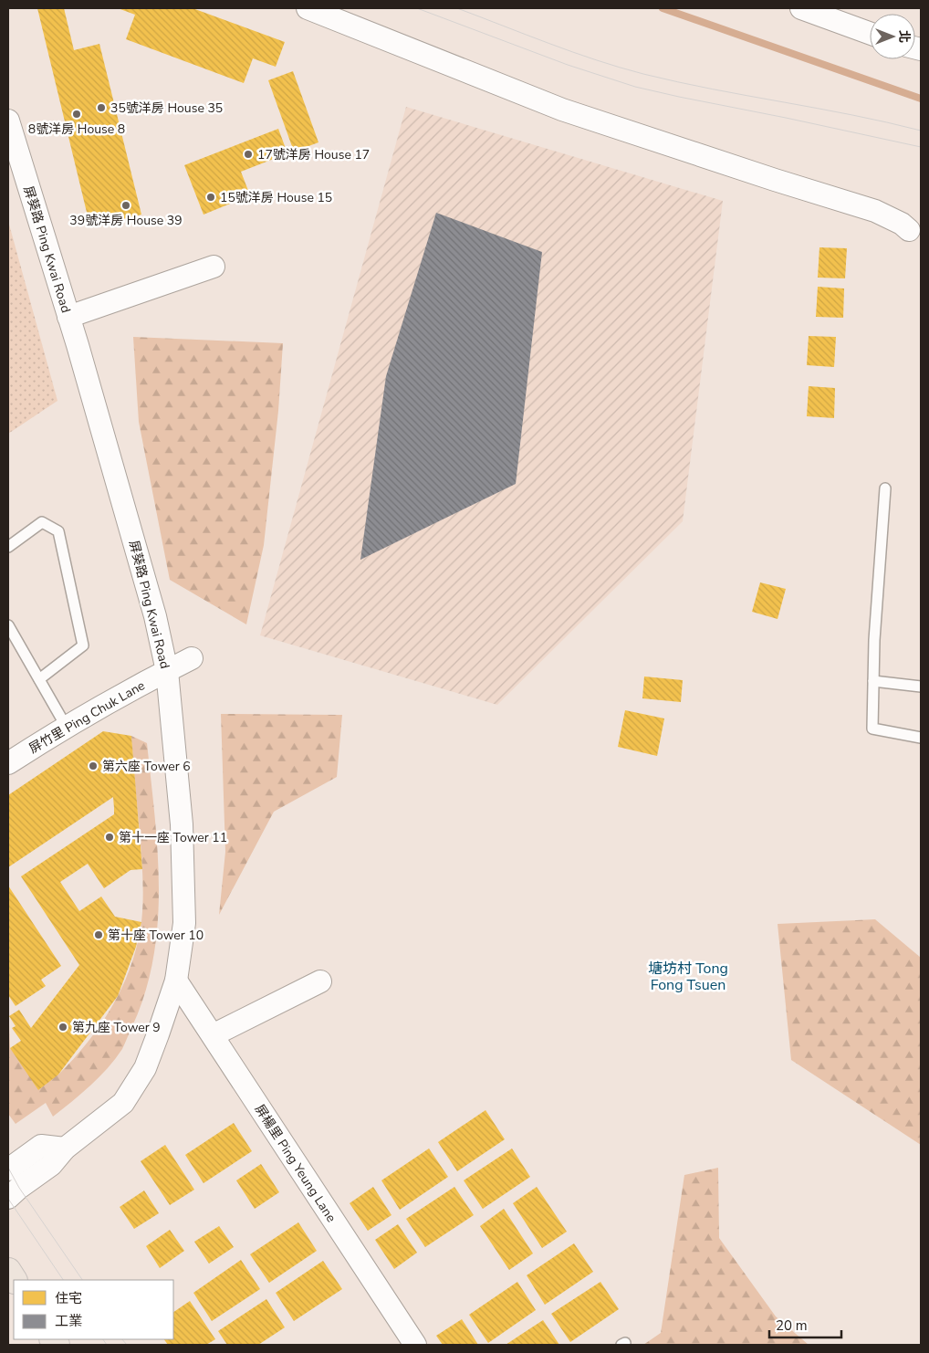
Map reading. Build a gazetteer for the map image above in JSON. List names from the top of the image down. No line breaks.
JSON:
{"streets":{"street":["屏葵路 Ping Kwai Road","屏竹里 Ping Chuk Lane","屏楊里 Ping Yeung Lane"]},"crossings":[["屏葵路 Ping Kwai Road","屏竹里 Ping Chuk Lane"],["屏葵路 Ping Kwai Road","屏楊里 Ping Yeung Lane"]],"districts":["塘坊村 Tong Fong Tsuen"],"places":["35號洋房 House 35","8號洋房 House 8","17號洋房 House 17","15號洋房 House 15","39號洋房 House 39","第六座 Tower 6","第十一座 Tower 11","第十座 Tower 10","第九座 Tower 9"],"legend":["住宅","工業"],"scale_bar":"20 m","north":"right"}
